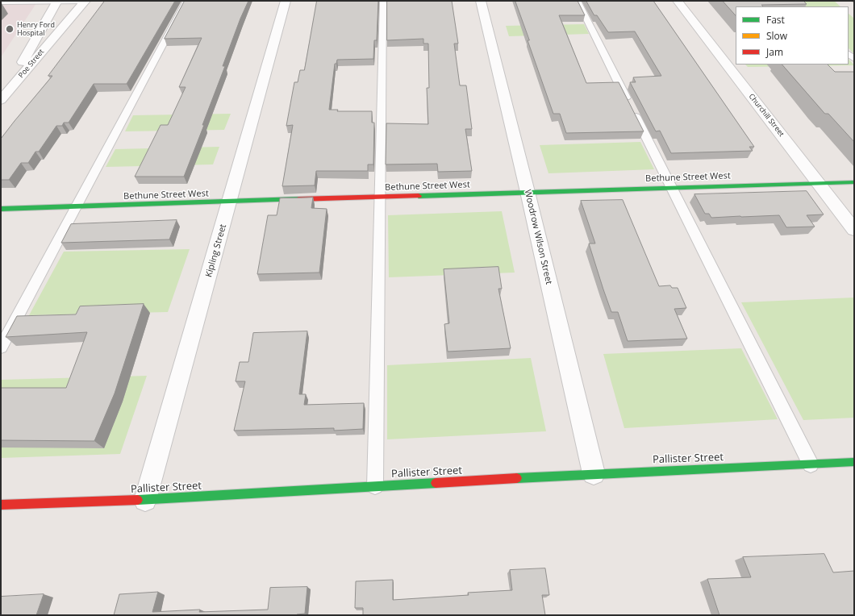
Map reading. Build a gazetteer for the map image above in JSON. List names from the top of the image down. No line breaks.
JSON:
{"streets":{"street":["Poe Street","Churchill Street","Bethune Street West","Woodrow Wilson Street","Kipling Street","Pallister Street"]},"crossings":[["Churchill Street","Bethune Street West"],["Bethune Street West","Woodrow Wilson Street"],["Bethune Street West","Kipling Street"],["Woodrow Wilson Street","Pallister Street"],["Kipling Street","Pallister Street"]],"places":["Henry Ford Hospital"],"legend":["Fast","Slow","Jam"]}
